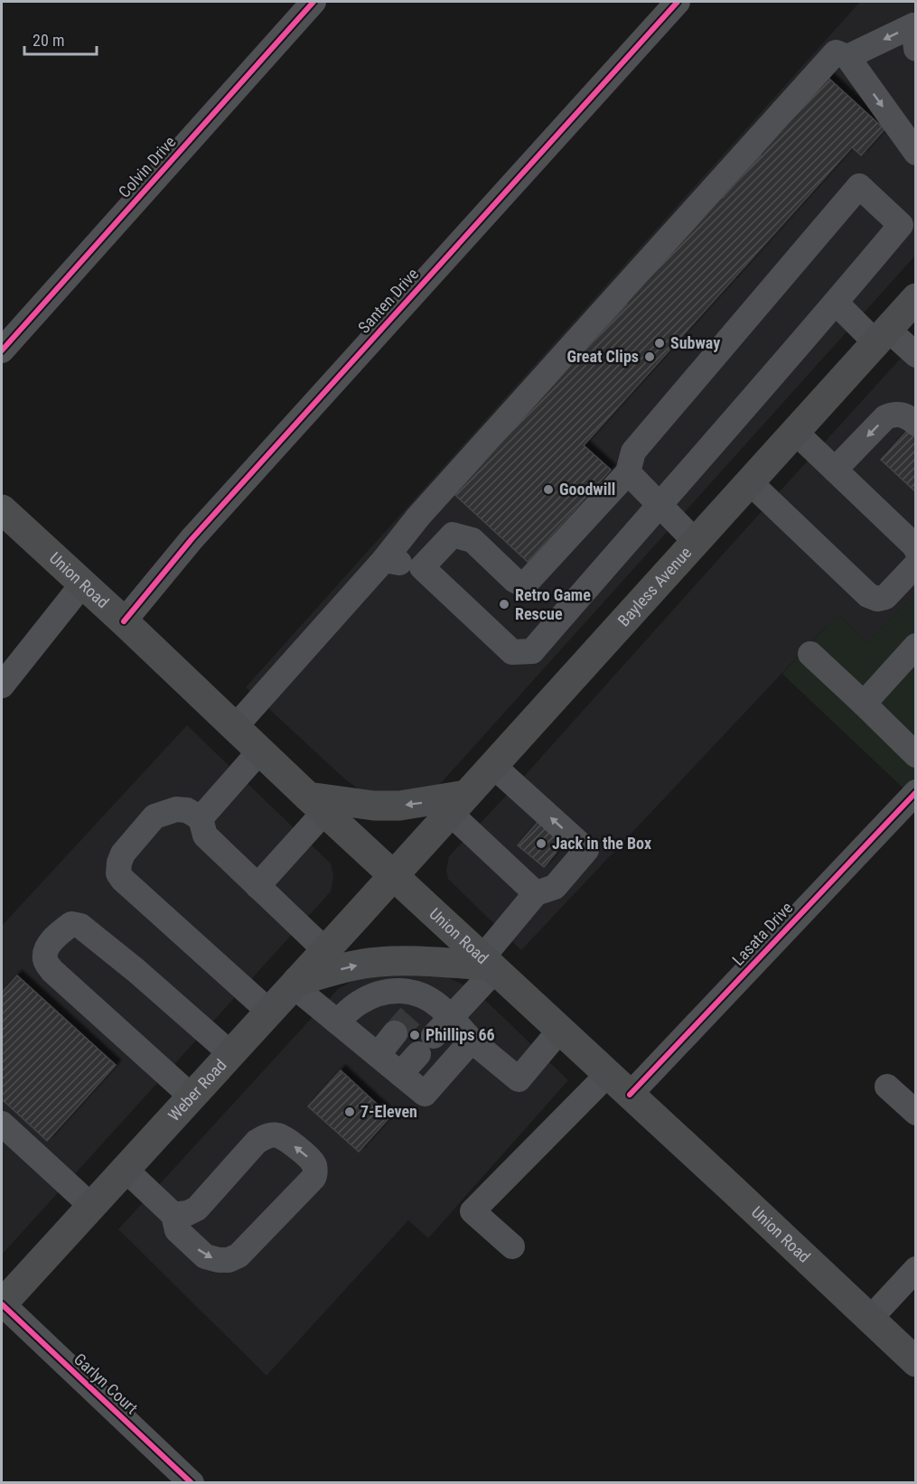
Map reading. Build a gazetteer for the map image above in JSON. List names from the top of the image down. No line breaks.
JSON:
{"streets":{"main road":["Union Road","Bayless Avenue","Weber Road"],"street":["Colvin Drive","Santen Drive","Lasata Drive","Garlyn Court"]},"crossings":[["Santen Drive","Union Road"],["Union Road","Bayless Avenue"],["Union Road","Lasata Drive"],["Union Road","Weber Road"],["Bayless Avenue","Weber Road"],["Weber Road","Garlyn Court"]],"places":["Subway","Great Clips","Goodwill","Retro Game Rescue","Jack in the Box","Phillips 66","7-Eleven"],"scale_bar":"20 m"}
